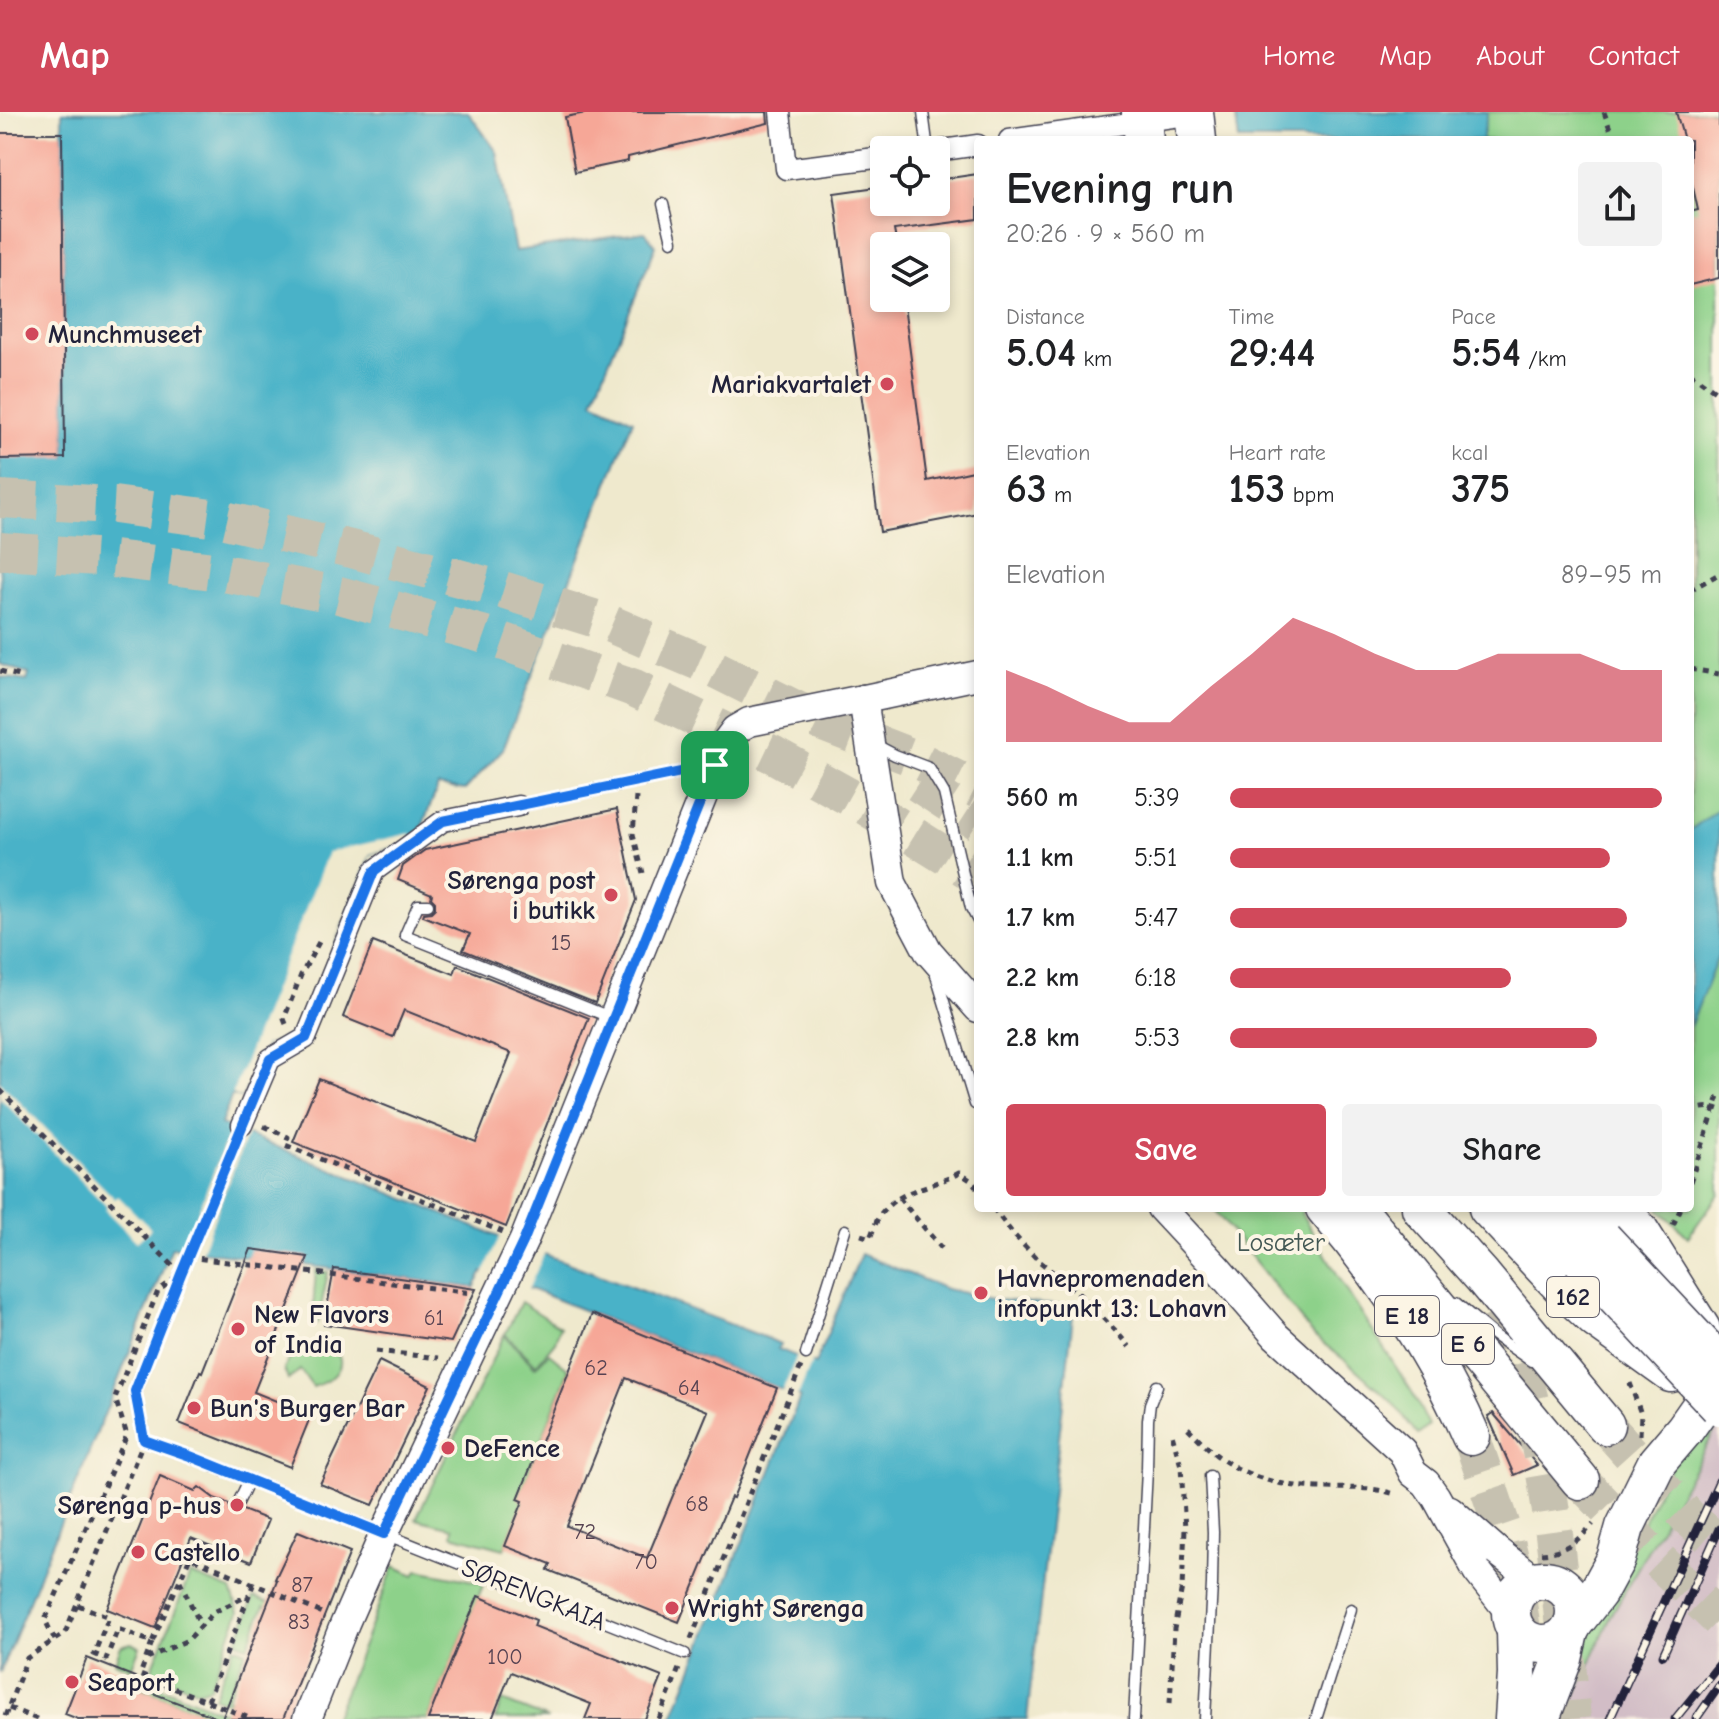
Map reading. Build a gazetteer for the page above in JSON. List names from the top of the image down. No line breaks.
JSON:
{"streets":{"highway":["162","E 18","E 6"],"lane":["SØRENGKAIA"]},"parks":["Losæter"],"places":["Munchmuseet","Mariakvartalet","Sørenga post i butikk","Havnepromenaden infopunkt 13: Lohavn","New Flavors of India","Bun's Burger Bar","DeFence","Sørenga p-hus","Castello","Wright Sørenga","Seaport"],"house_numbers":["15","61","62","64","68","72","70","87","83","100"],"page":{"header":"Map","nav":["Home","Map","About","Contact"],"heading":["Evening run","20:26 · 9 × 560 m"],"stats":[["Distance","5.04 km"],["Time","29:44"],["Pace","5:54 /km"],["Elevation","63 m"],["Heart rate","153 bpm"],["kcal","375"]],"chart":["Elevation","89–95 m"],"list":[{"name":"560 m","note":"5:39"},{"name":"1.1 km","note":"5:51"},{"name":"1.7 km","note":"5:47"},{"name":"2.2 km","note":"6:18"},{"name":"2.8 km","note":"5:53"}],"buttons":["Save","Share"]}}
